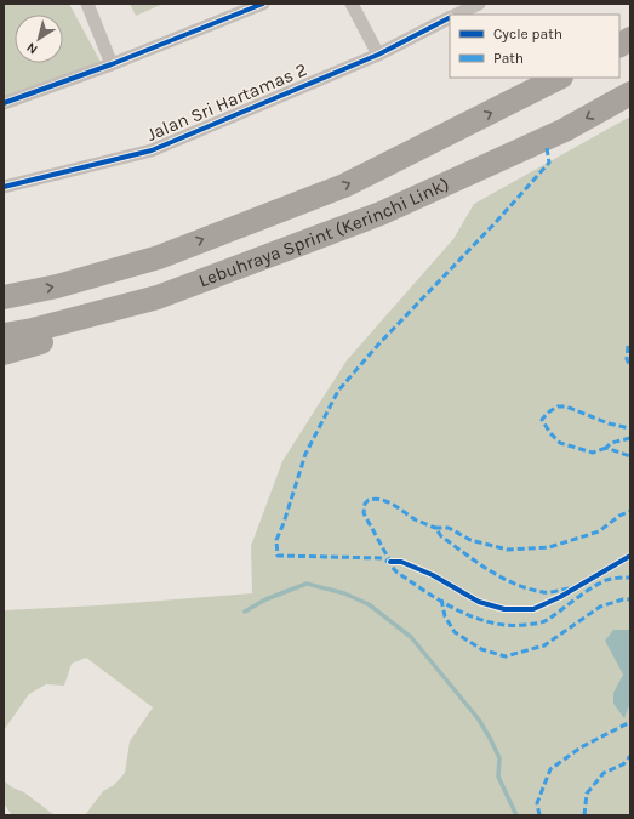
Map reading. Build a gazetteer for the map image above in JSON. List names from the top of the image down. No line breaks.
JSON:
{"streets":{"highway":["Lebuhraya Sprint (Kerinchi Link)"],"street":["Jalan Sri Hartamas 2"]},"legend":["Cycle path","Path"],"north":"bottom left"}
